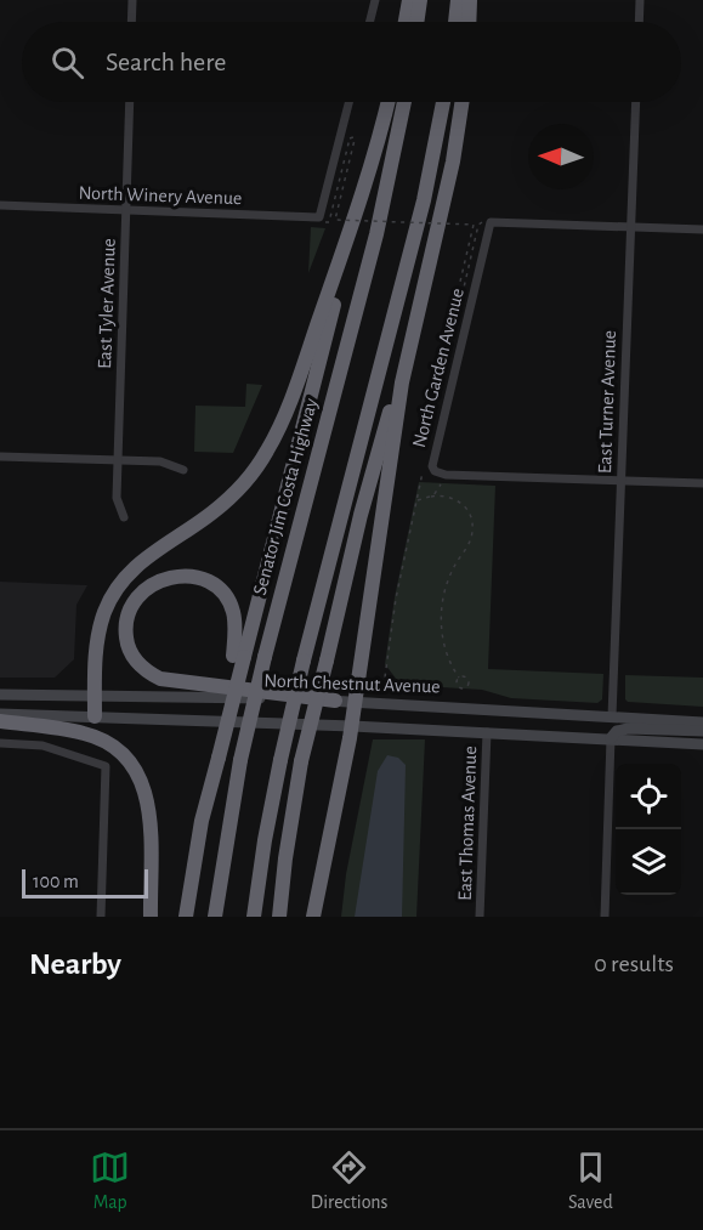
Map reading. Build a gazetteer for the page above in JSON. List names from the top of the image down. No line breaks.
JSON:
{"streets":{"highway":["Senator Jim Costa Highway"],"main road":["North Chestnut Avenue"],"street":["North Winery Avenue","East Tyler Avenue","North Garden Avenue","East Turner Avenue","East Thomas Avenue"]},"crossings":[["North Winery Avenue","East Tyler Avenue"],["North Garden Avenue","East Turner Avenue"],["East Turner Avenue","North Chestnut Avenue"]],"scale_bar":"100 m","north":"left","page":{"search":"Search here","scale":"100 m","heading":["Nearby","0 results"],"nav":["Map","Directions","Saved"]}}
